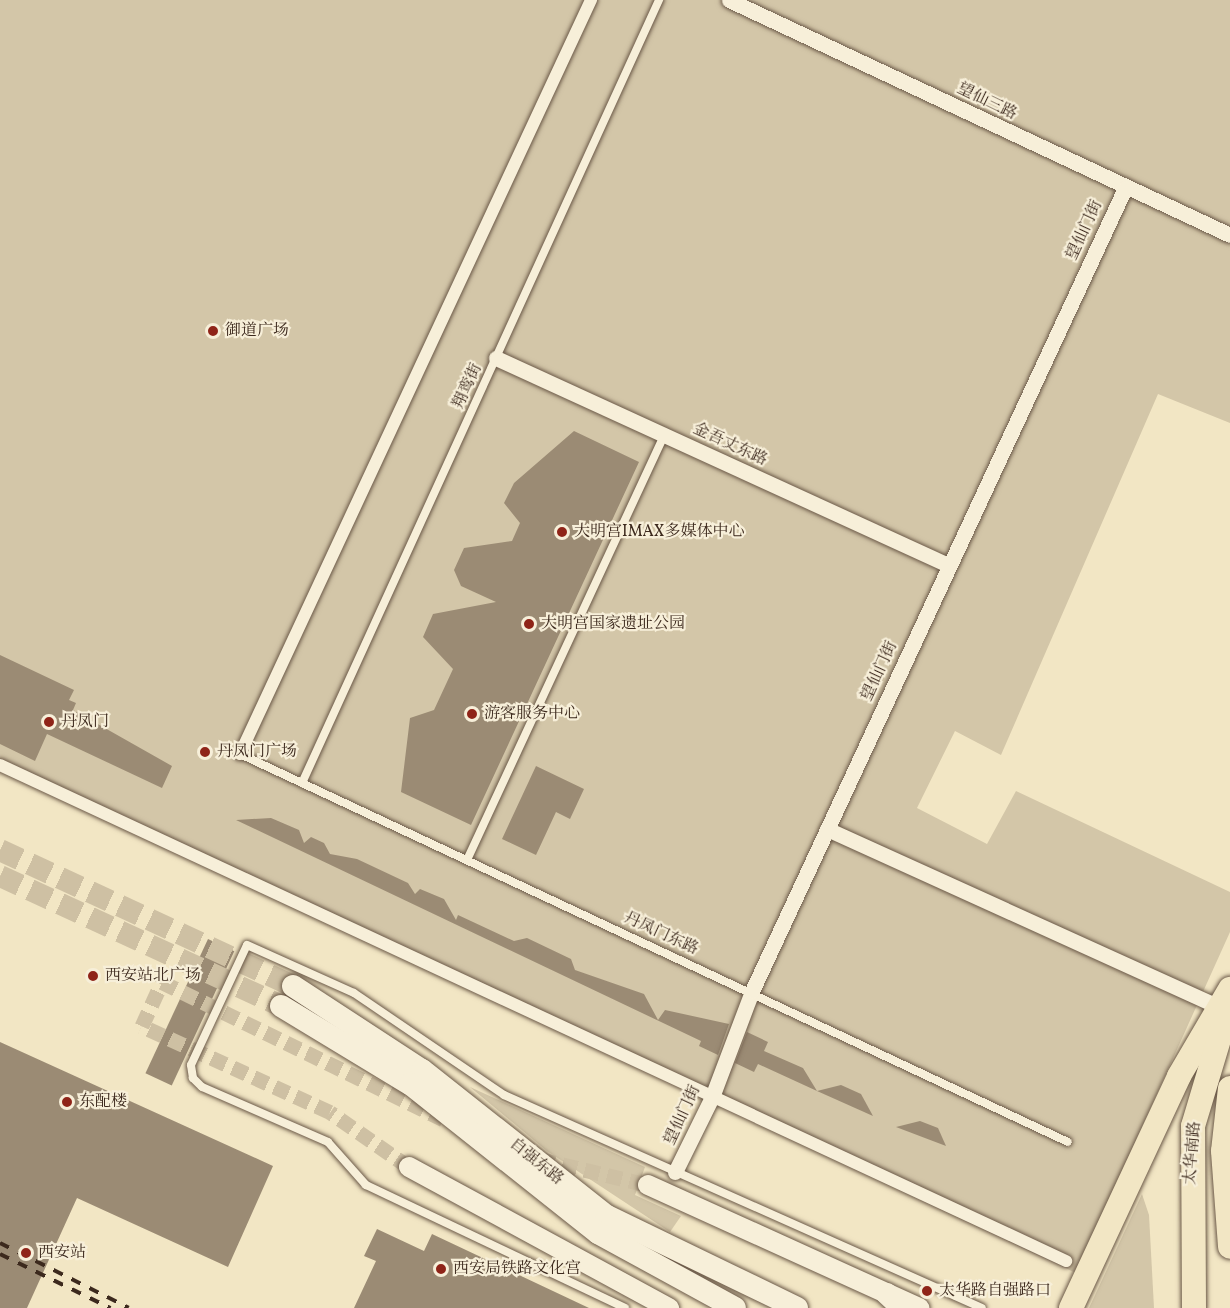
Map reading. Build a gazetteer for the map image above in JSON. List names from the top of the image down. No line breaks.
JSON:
{"streets":{"main road":["太华南路","自强东路"],"street":["望仙三路","望仙门街","金吾丈东路"],"lane":["翔鸾街","丹凤门东路"]},"crossings":[["望仙三路","望仙门街"],["望仙门街","金吾丈东路"],["望仙门街","丹凤门东路"],["翔鸾街","金吾丈东路"],["翔鸾街","丹凤门东路"]],"places":["御道广场","大明宫IMAX多媒体中心","大明宫国家遗址公园","游客服务中心","丹凤门","丹凤门广场","西安站北广场","东配楼","西安站","西安局铁路文化宫","太华路自强路口"]}
